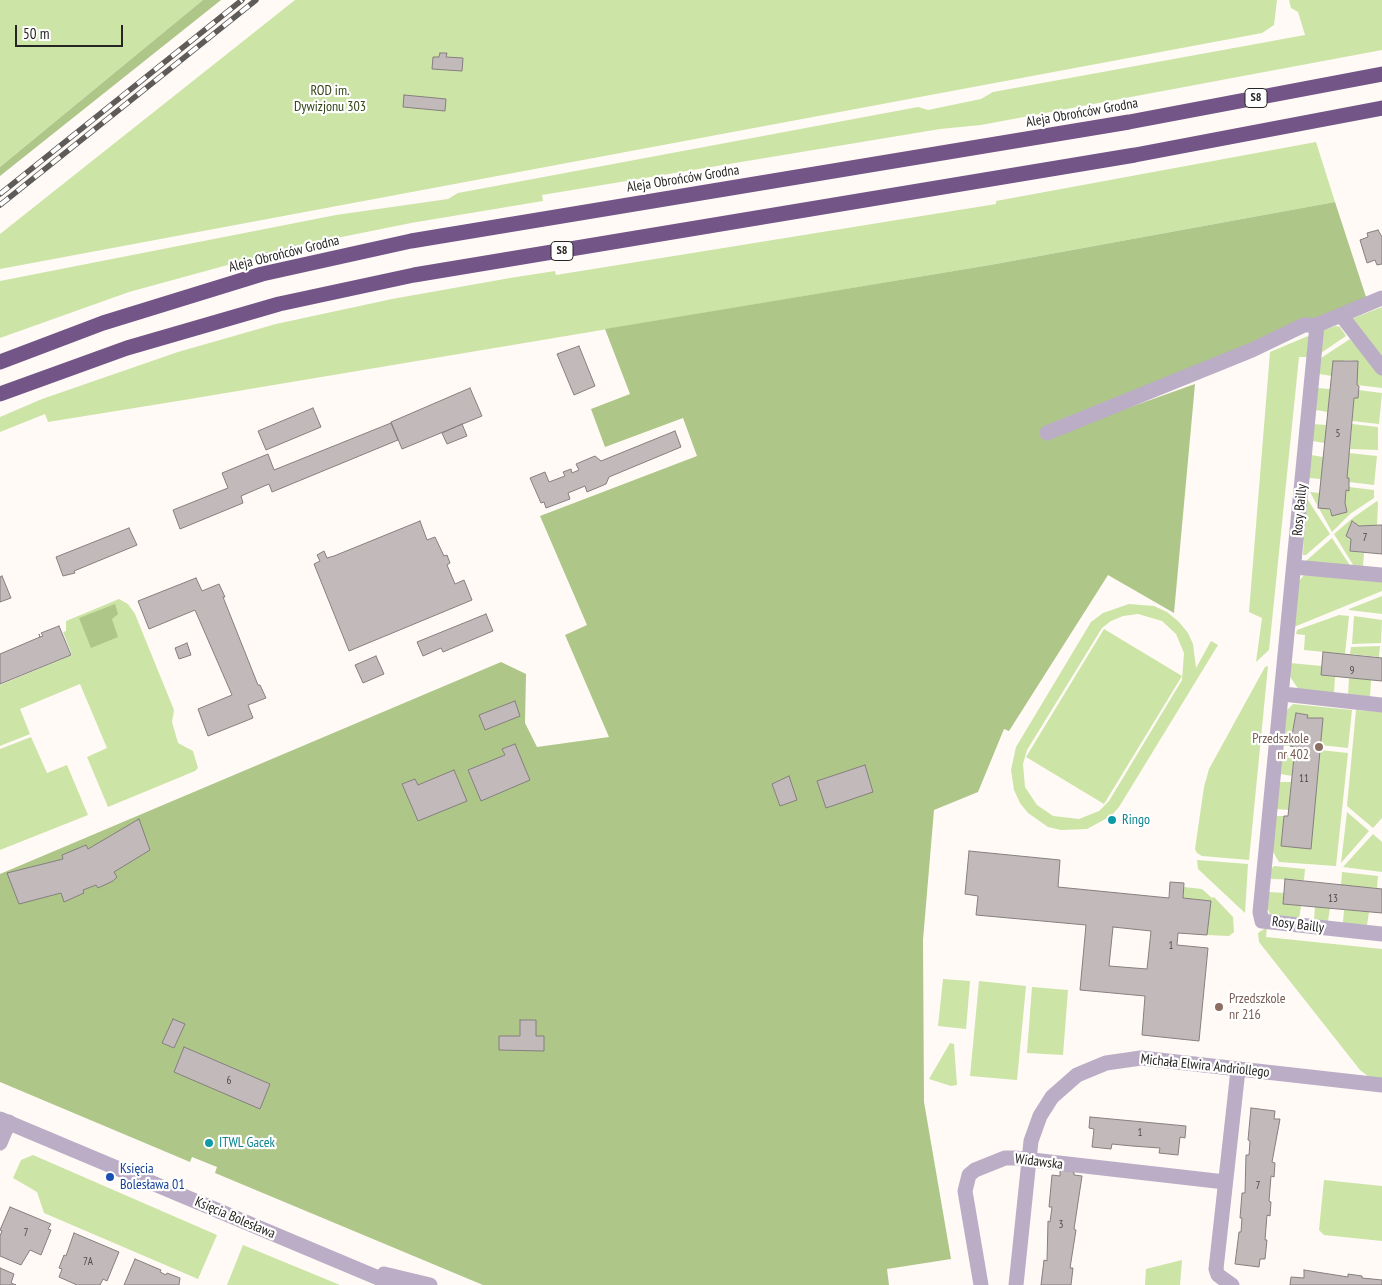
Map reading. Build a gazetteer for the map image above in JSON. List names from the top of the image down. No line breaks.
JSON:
{"streets":{"highway":["S8","Aleja Obrońców Grodna"],"street":["Rosy Bailly","Michała Elwira Andriollego","Widawska","Księcia Bolesława"]},"crossings":[["Michała Elwira Andriollego","Widawska"]],"parks":["ROD im. Dywizjonu 303"],"places":["Przedszkole nr 402","Ringo","Przedszkole nr 216","ITWL Gacek","Księcia Bolesława 01"],"house_numbers":["5","7","9","11","13","1","6","1","7","3","7","7A"],"scale_bar":"50 m"}
